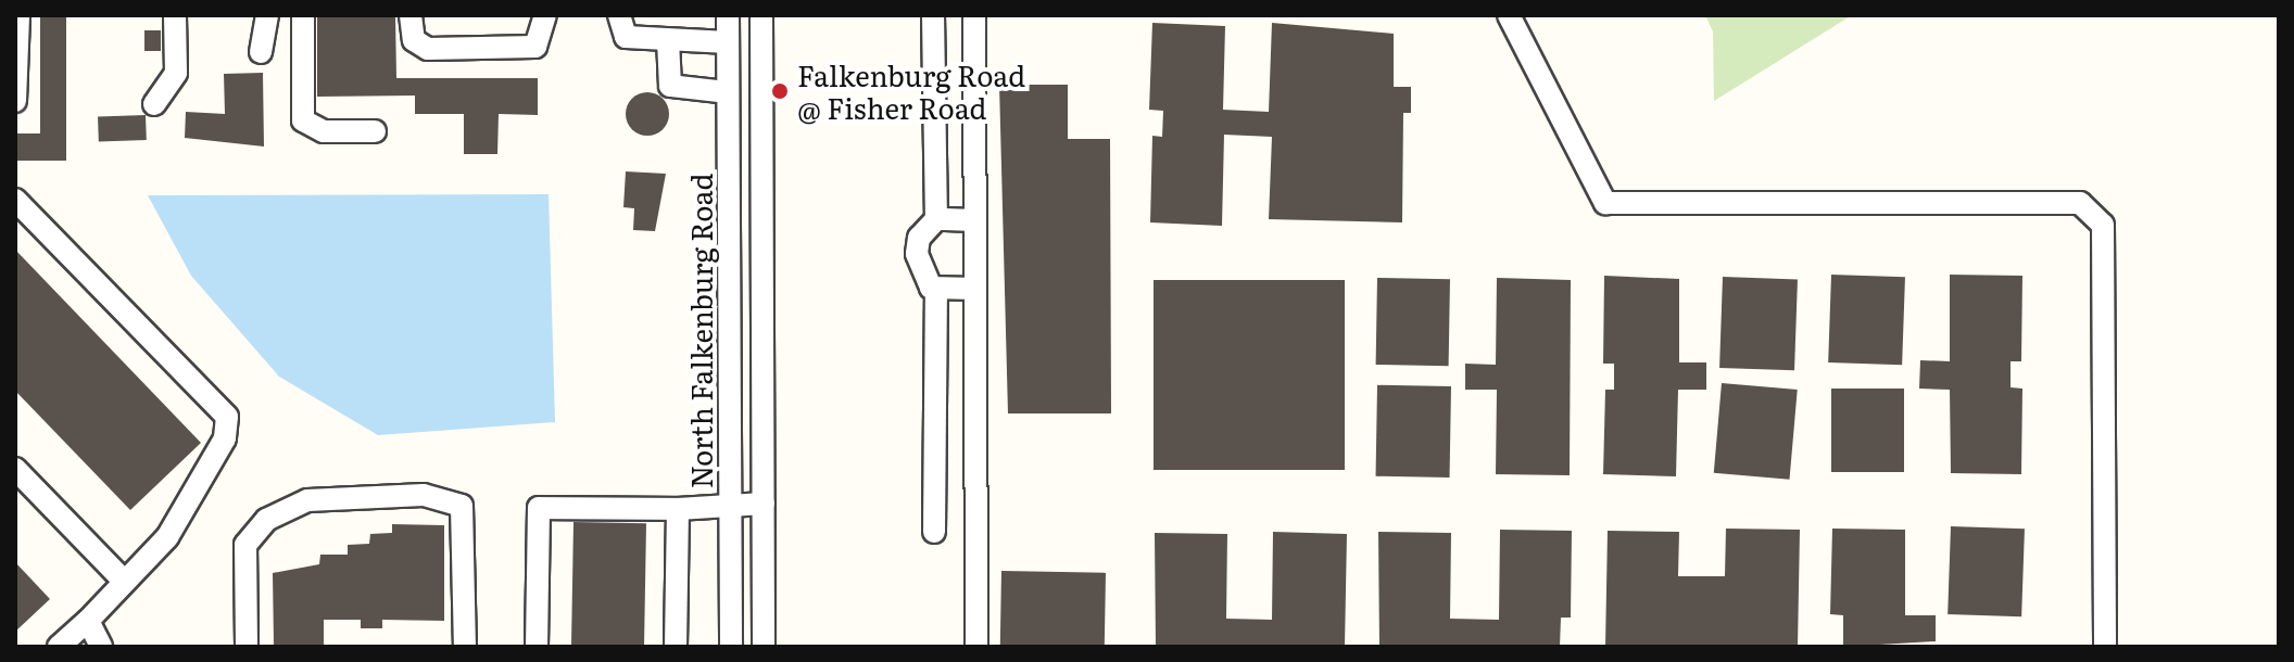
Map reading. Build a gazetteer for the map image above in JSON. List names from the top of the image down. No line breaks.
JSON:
{"streets":{"street":["North Falkenburg Road"]},"places":["Falkenburg Road @ Fisher Road"]}
